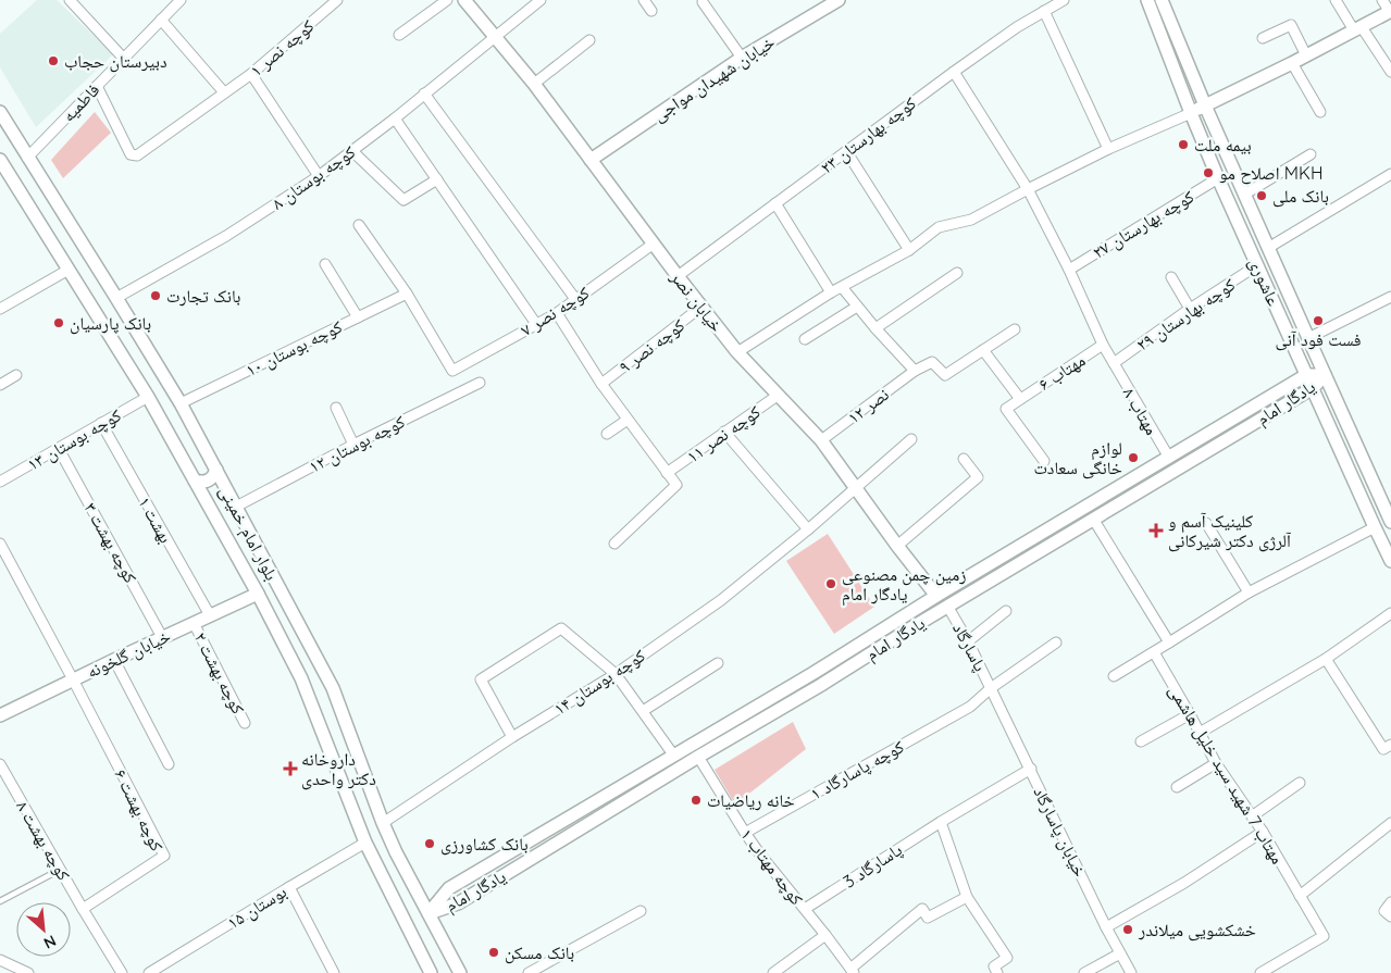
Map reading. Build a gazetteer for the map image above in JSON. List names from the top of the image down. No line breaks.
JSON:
{"streets":{"street":["کوچه نصر ۱","خیابان شهیدان مواجی","فاطمیه","کوچه بهارستان ۲۳","کوچه بوستان ۸","کوچه بهارستان ۲۷","عاشوری","خیابان نصر","کوچه نصر ۷","کوچه بهارستان ۲۹","کوچه نصر ۹","کوچه بوستان ۱۰","مهتاب ۶","یادگار امام","نصر ۱۲","مهتاب ۸","کوچه نصر ۱۱","کوچه بوستان ۱۳","کوچه بوستان ۱۲","بهشت ۱","بلوار امام خمینی","کوچه بهشت ۳","پاسارگاد","خیابان گلخونه","کوچه بهشت ۲","کوچه بوستان ۱۴","کوچه پاسارگاد ۱","مهتاب 7 شهید سید خلیل هاشمی","کوچه بهشت ۶","خیابان پاسارگاد","کوچه بهشت ۸","پاسارگاد 3","کوچه مهتاب ۱","بوستان ۱۵"]},"crossings":[["کوچه نصر ۱","فاطمیه"],["خیابان شهیدان مواجی","خیابان نصر"],["فاطمیه","بلوار امام خمینی"],["کوچه بهارستان ۲۳","خیابان نصر"],["کوچه بهارستان ۲۳","مهتاب ۸"],["کوچه بوستان ۸","خیابان نصر"],["کوچه بوستان ۸","بلوار امام خمینی"],["کوچه بهارستان ۲۷","عاشوری"],["کوچه بهارستان ۲۷","مهتاب ۸"],["عاشوری","کوچه بهارستان ۲۹"],["عاشوری","یادگار امام"],["خیابان نصر","کوچه نصر ۷"],["خیابان نصر","کوچه نصر ۹"],["خیابان نصر","یادگار امام"],["خیابان نصر","نصر ۱۲"],["خیابان نصر","کوچه نصر ۱۱"],["خیابان نصر","کوچه بوستان ۱۴"],["کوچه نصر ۷","کوچه بوستان ۱۰"],["کوچه بهارستان ۲۹","مهتاب ۸"],["کوچه بوستان ۱۰","بلوار امام خمینی"],["مهتاب ۶","مهتاب ۸"],["یادگار امام","مهتاب ۸"],["یادگار امام","بلوار امام خمینی"],["یادگار امام","پاسارگاد"],["یادگار امام","کوچه مهتاب ۱"],["کوچه بوستان ۱۳","بهشت ۱"],["کوچه بوستان ۱۳","بلوار امام خمینی"],["کوچه بوستان ۱۳","کوچه بهشت ۳"],["کوچه بوستان ۱۲","بلوار امام خمینی"],["بهشت ۱","خیابان گلخونه"],["بلوار امام خمینی","خیابان گلخونه"],["بلوار امام خمینی","کوچه بوستان ۱۴"],["بلوار امام خمینی","بوستان ۱۵"],["کوچه بهشت ۳","خیابان گلخونه"],["پاسارگاد","کوچه پاسارگاد ۱"],["پاسارگاد","خیابان پاسارگاد"],["خیابان گلخونه","کوچه بهشت ۲"],["خیابان گلخونه","کوچه بهشت ۶"],["کوچه پاسارگاد ۱","خیابان پاسارگاد"],["کوچه پاسارگاد ۱","کوچه مهتاب ۱"],["کوچه بهشت ۶","کوچه بهشت ۸"],["خیابان پاسارگاد","پاسارگاد 3"],["پاسارگاد 3","کوچه مهتاب ۱"]],"places":{"other":["دبیرستان حجاب","بیمه ملت","اصلاح مو MKH","بانک ملی","بانک تجارت","فست فود آنی","بانک پارسیان","لوازم خانگی سعادت","زمین چمن مصنوعی یادگار امام","خانه ریاضیات","بانک کشاورزی","خشکشویی میلاندر","بانک مسکن"],"health":["کلینیک آسم و آلرژی دکتر شیرکانی","داروخانه دکتر واحدی"]},"north":"bottom right"}
